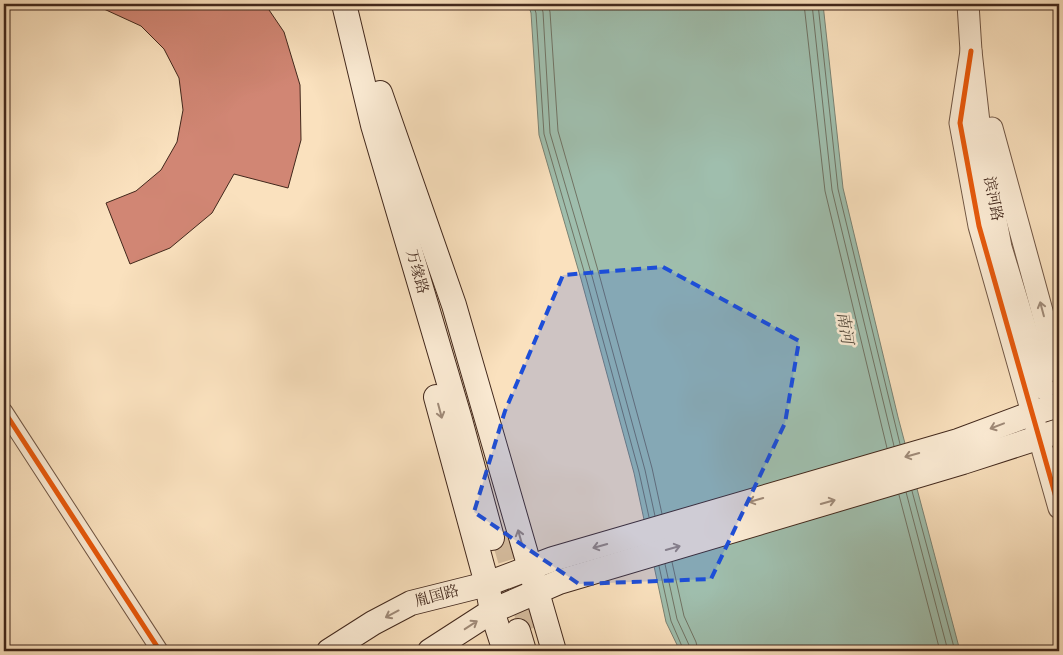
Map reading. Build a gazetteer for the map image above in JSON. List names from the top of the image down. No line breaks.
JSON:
{"streets":{"main road":["万缘路","胤国路"],"street":["滨河路"]},"water":["南河"]}
